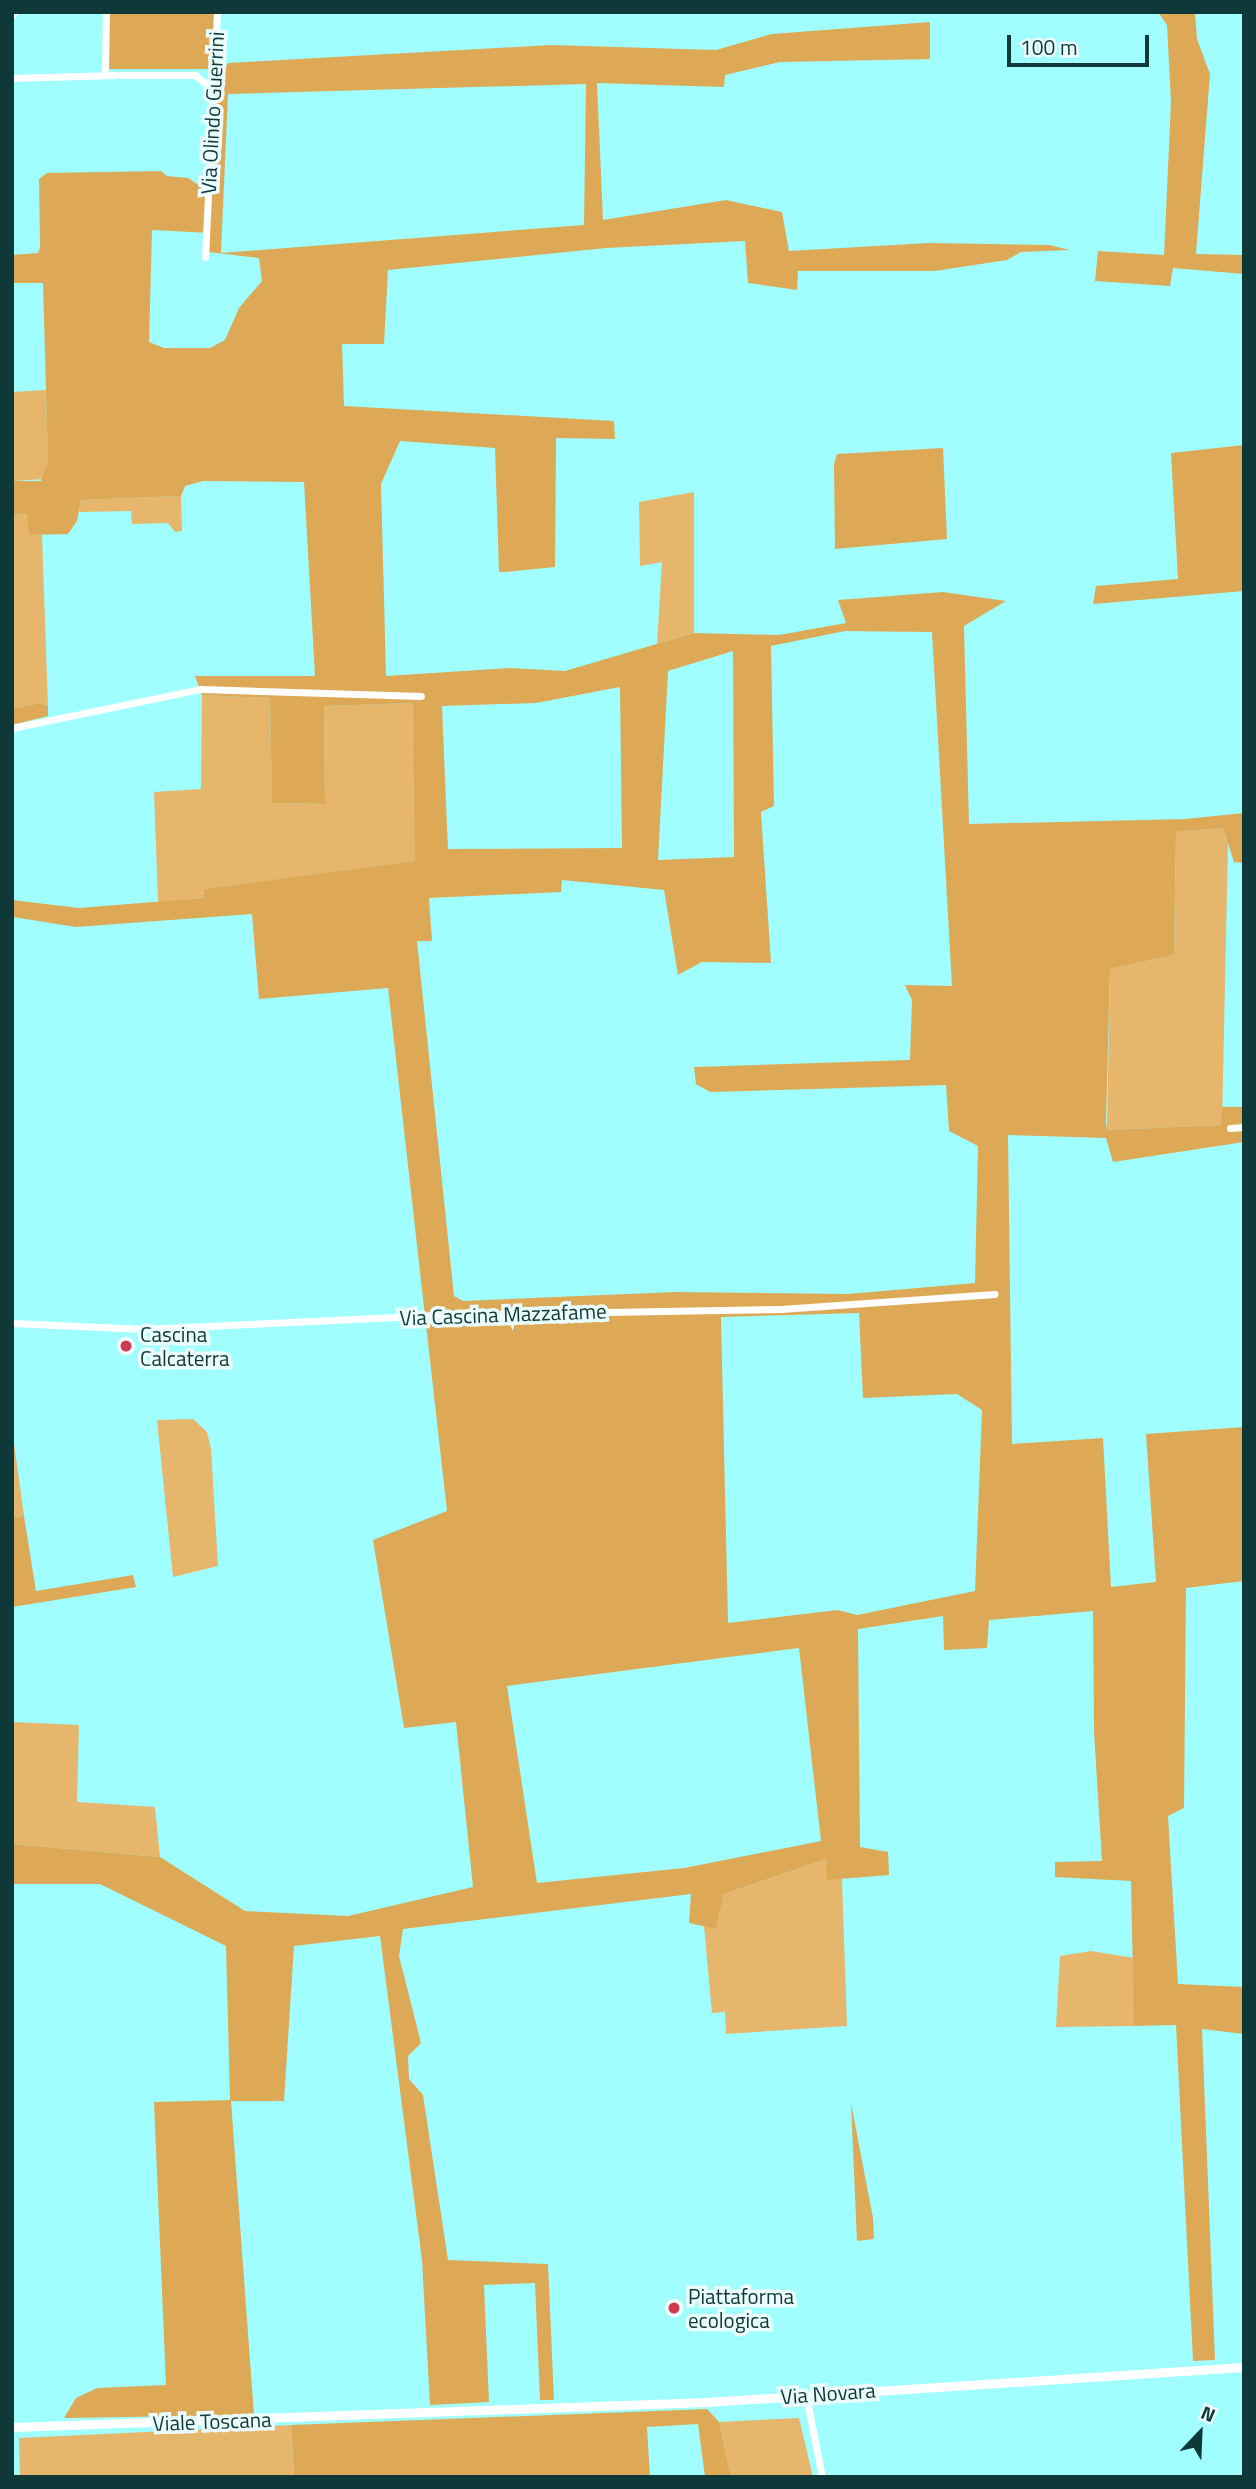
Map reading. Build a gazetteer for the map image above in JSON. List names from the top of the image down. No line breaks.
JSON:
{"streets":{"street":["Via Olindo Guerrini","Via Cascina Mazzafame","Via Novara","Viale Toscana"]},"crossings":[["Via Novara","Viale Toscana"]],"places":["Cascina Calcaterra","Piattaforma ecologica"],"scale_bar":"100 m","north":"top right"}
